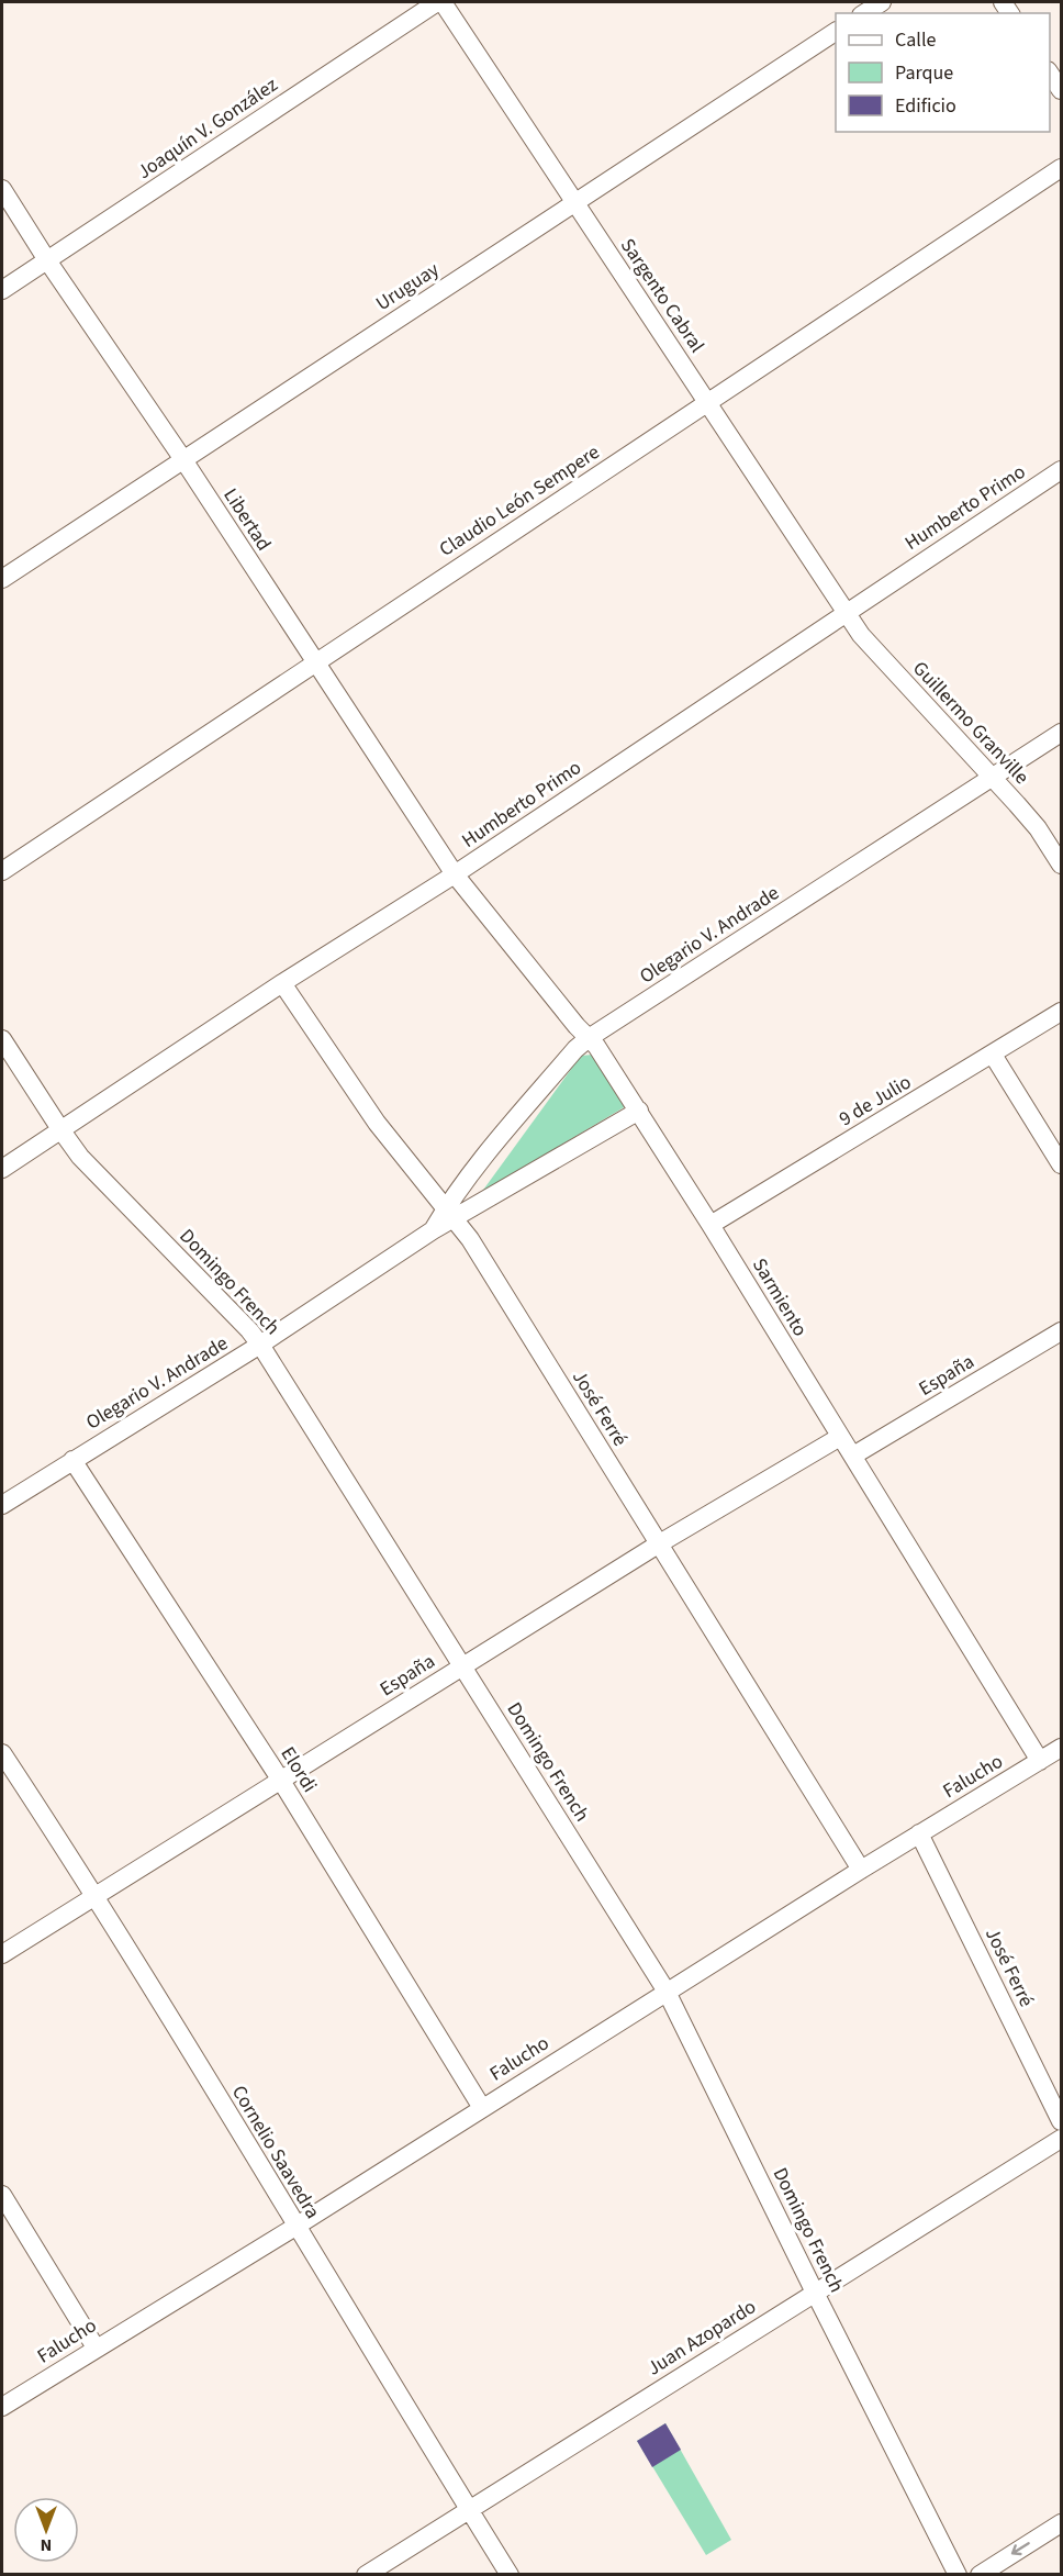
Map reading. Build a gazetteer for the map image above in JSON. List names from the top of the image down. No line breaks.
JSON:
{"streets":{"street":["Joaquín V. González","Uruguay","Sargento Cabral","Claudio León Sempere","Humberto Primo","Libertad","Guillermo Granville","Olegario V. Andrade","9 de Julio","Domingo French","Sarmiento","España","José Ferré","Elordi","Falucho","Cornelio Saavedra","Juan Azopardo"]},"crossings":[["Joaquín V. González","Libertad"],["Uruguay","Sargento Cabral"],["Uruguay","Libertad"],["Sargento Cabral","Claudio León Sempere"],["Sargento Cabral","Humberto Primo"],["Sargento Cabral","Guillermo Granville"],["Claudio León Sempere","Libertad"],["Humberto Primo","Libertad"],["Humberto Primo","Guillermo Granville"],["Humberto Primo","Domingo French"],["Humberto Primo","Sarmiento"],["Humberto Primo","José Ferré"],["Libertad","Sarmiento"],["Guillermo Granville","Olegario V. Andrade"],["Olegario V. Andrade","Domingo French"],["Olegario V. Andrade","Sarmiento"],["Olegario V. Andrade","José Ferré"],["Olegario V. Andrade","Elordi"],["9 de Julio","Sarmiento"],["Domingo French","España"],["Domingo French","Falucho"],["Domingo French","Juan Azopardo"],["Sarmiento","España"],["Sarmiento","Falucho"],["España","José Ferré"],["España","Elordi"],["España","Cornelio Saavedra"],["José Ferré","Falucho"],["Elordi","Falucho"],["Falucho","Cornelio Saavedra"],["Cornelio Saavedra","Juan Azopardo"]],"legend":["Calle","Parque","Edificio"],"north":"bottom"}
